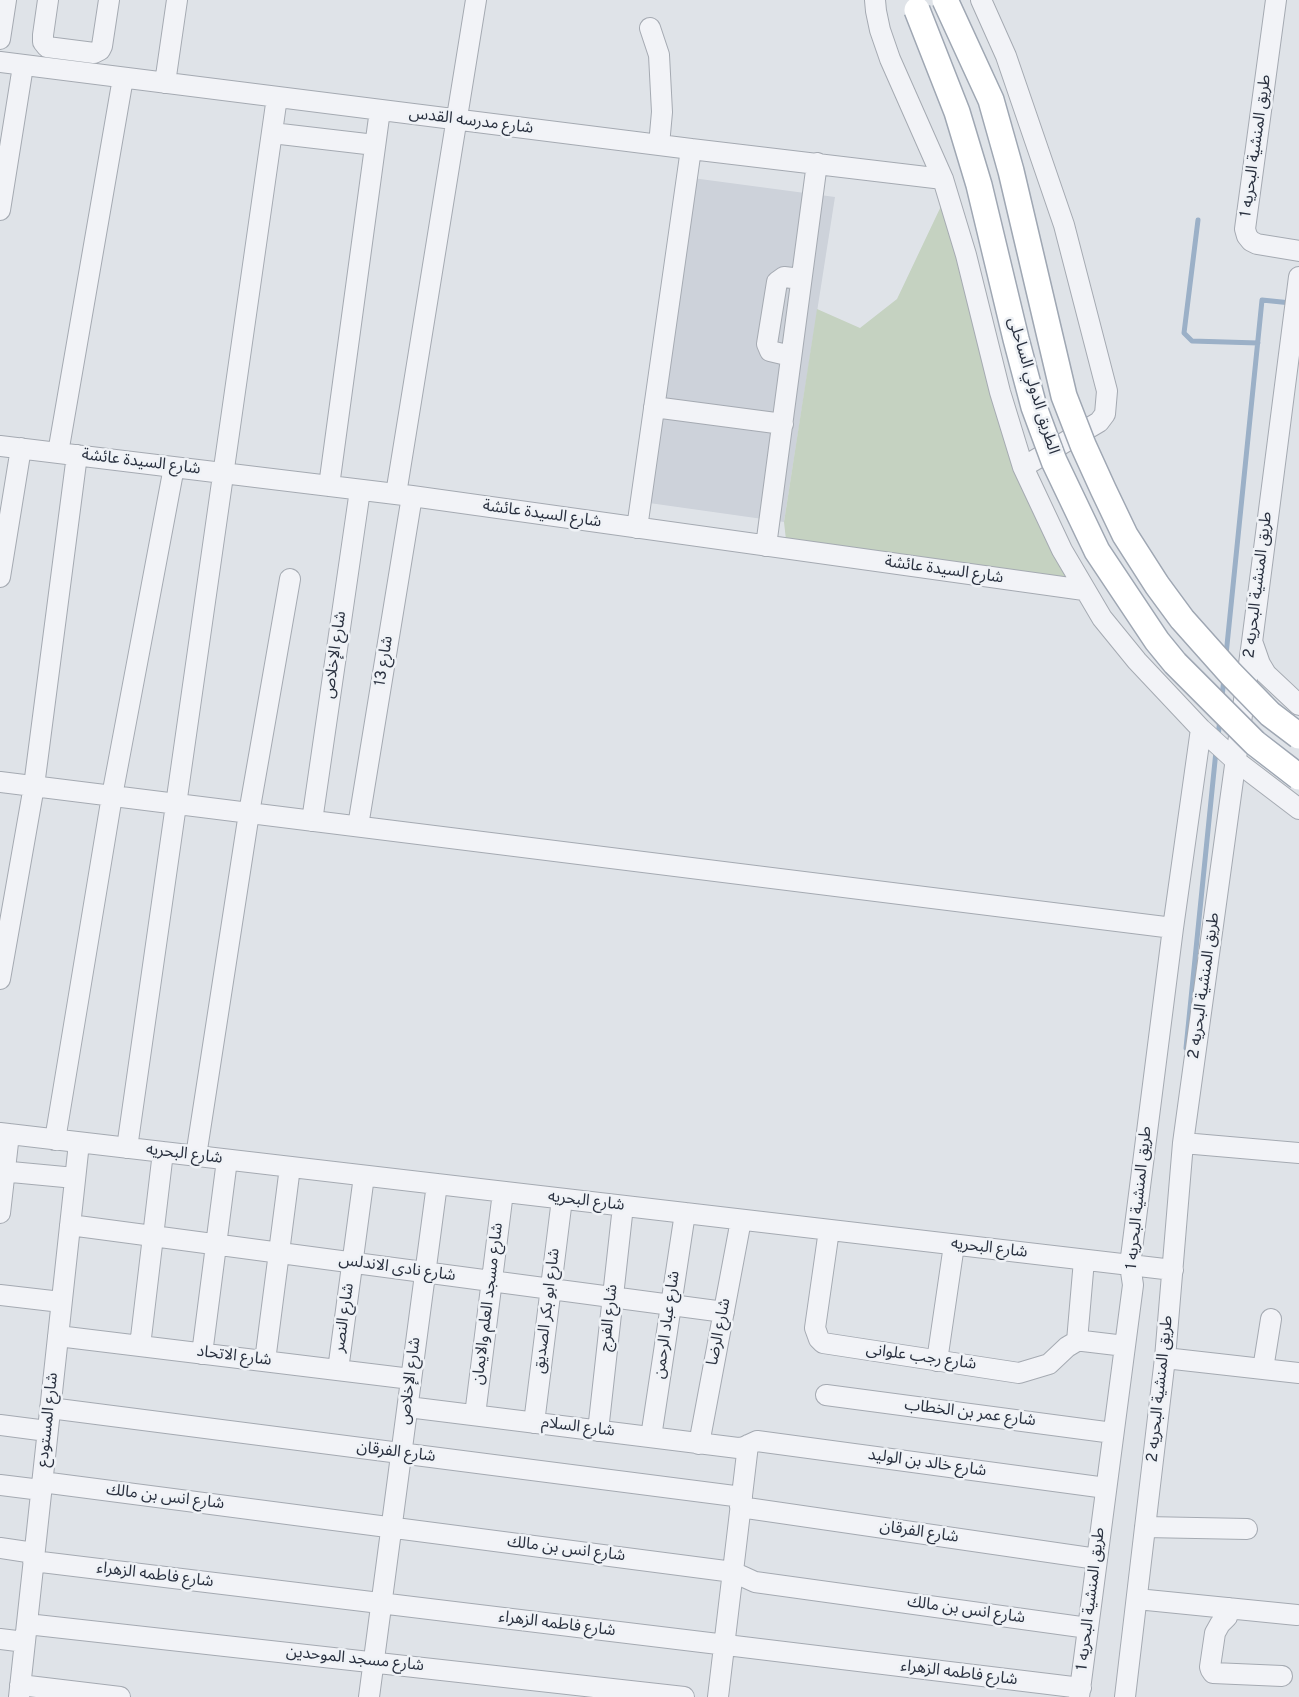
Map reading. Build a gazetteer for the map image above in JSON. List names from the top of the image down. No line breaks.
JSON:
{"streets":{"main road":["الطريق الدولي الساحلى"],"street":["شارع مدرسه القدس","طريق المنشية البحريه 1","شارع السيدة عائشة","طريق المنشية البحريه 2","شارع الإخلاص","شارع 13","شارع البحريه","شارع نادى الاندلس","شارع مسجد العلم والايمان","شارع ابو بكر الصديق","شارع النصر","شارع الفرج","شارع عباد الرحمن","شارع الرضا","شارع الاتحاد","شارع رجب علوانى","شارع عمر بن الخطاب","شارع المستودع","شارع السلام","شارع الفرقان","شارع خالد بن الوليد","شارع انس بن مالك","شارع فاطمه الزهراء","شارع مسجد الموحدين"]},"crossings":[["شارع مدرسه القدس","شارع 13"],["طريق المنشية البحريه 1","شارع البحريه"],["طريق المنشية البحريه 1","شارع عمر بن الخطاب"],["طريق المنشية البحريه 1","شارع الفرقان"],["طريق المنشية البحريه 1","شارع خالد بن الوليد"],["طريق المنشية البحريه 1","شارع انس بن مالك"],["طريق المنشية البحريه 1","شارع فاطمه الزهراء"],["شارع السيدة عائشة","شارع الإخلاص"],["شارع السيدة عائشة","شارع 13"],["طريق المنشية البحريه 2","شارع البحريه"],["شارع الإخلاص","شارع البحريه"],["شارع الإخلاص","شارع نادى الاندلس"],["شارع الإخلاص","شارع الاتحاد"],["شارع الإخلاص","شارع السلام"],["شارع الإخلاص","شارع الفرقان"],["شارع الإخلاص","شارع انس بن مالك"],["شارع الإخلاص","شارع فاطمه الزهراء"],["شارع الإخلاص","شارع مسجد الموحدين"],["شارع البحريه","شارع مسجد العلم والايمان"],["شارع البحريه","شارع ابو بكر الصديق"],["شارع البحريه","شارع النصر"],["شارع البحريه","شارع الفرج"],["شارع البحريه","شارع عباد الرحمن"],["شارع البحريه","شارع الرضا"],["شارع البحريه","شارع رجب علوانى"],["شارع البحريه","شارع المستودع"],["شارع نادى الاندلس","شارع مسجد العلم والايمان"],["شارع نادى الاندلس","شارع ابو بكر الصديق"],["شارع نادى الاندلس","شارع النصر"],["شارع نادى الاندلس","شارع الفرج"],["شارع نادى الاندلس","شارع عباد الرحمن"],["شارع نادى الاندلس","شارع الرضا"],["شارع نادى الاندلس","شارع المستودع"],["شارع مسجد العلم والايمان","شارع السلام"],["شارع ابو بكر الصديق","شارع السلام"],["شارع النصر","شارع الاتحاد"],["شارع الفرج","شارع السلام"],["شارع عباد الرحمن","شارع السلام"],["شارع الرضا","شارع السلام"],["شارع الاتحاد","شارع المستودع"],["شارع المستودع","شارع الفرقان"],["شارع المستودع","شارع انس بن مالك"],["شارع المستودع","شارع فاطمه الزهراء"],["شارع المستودع","شارع مسجد الموحدين"],["شارع السلام","شارع خالد بن الوليد"]]}
